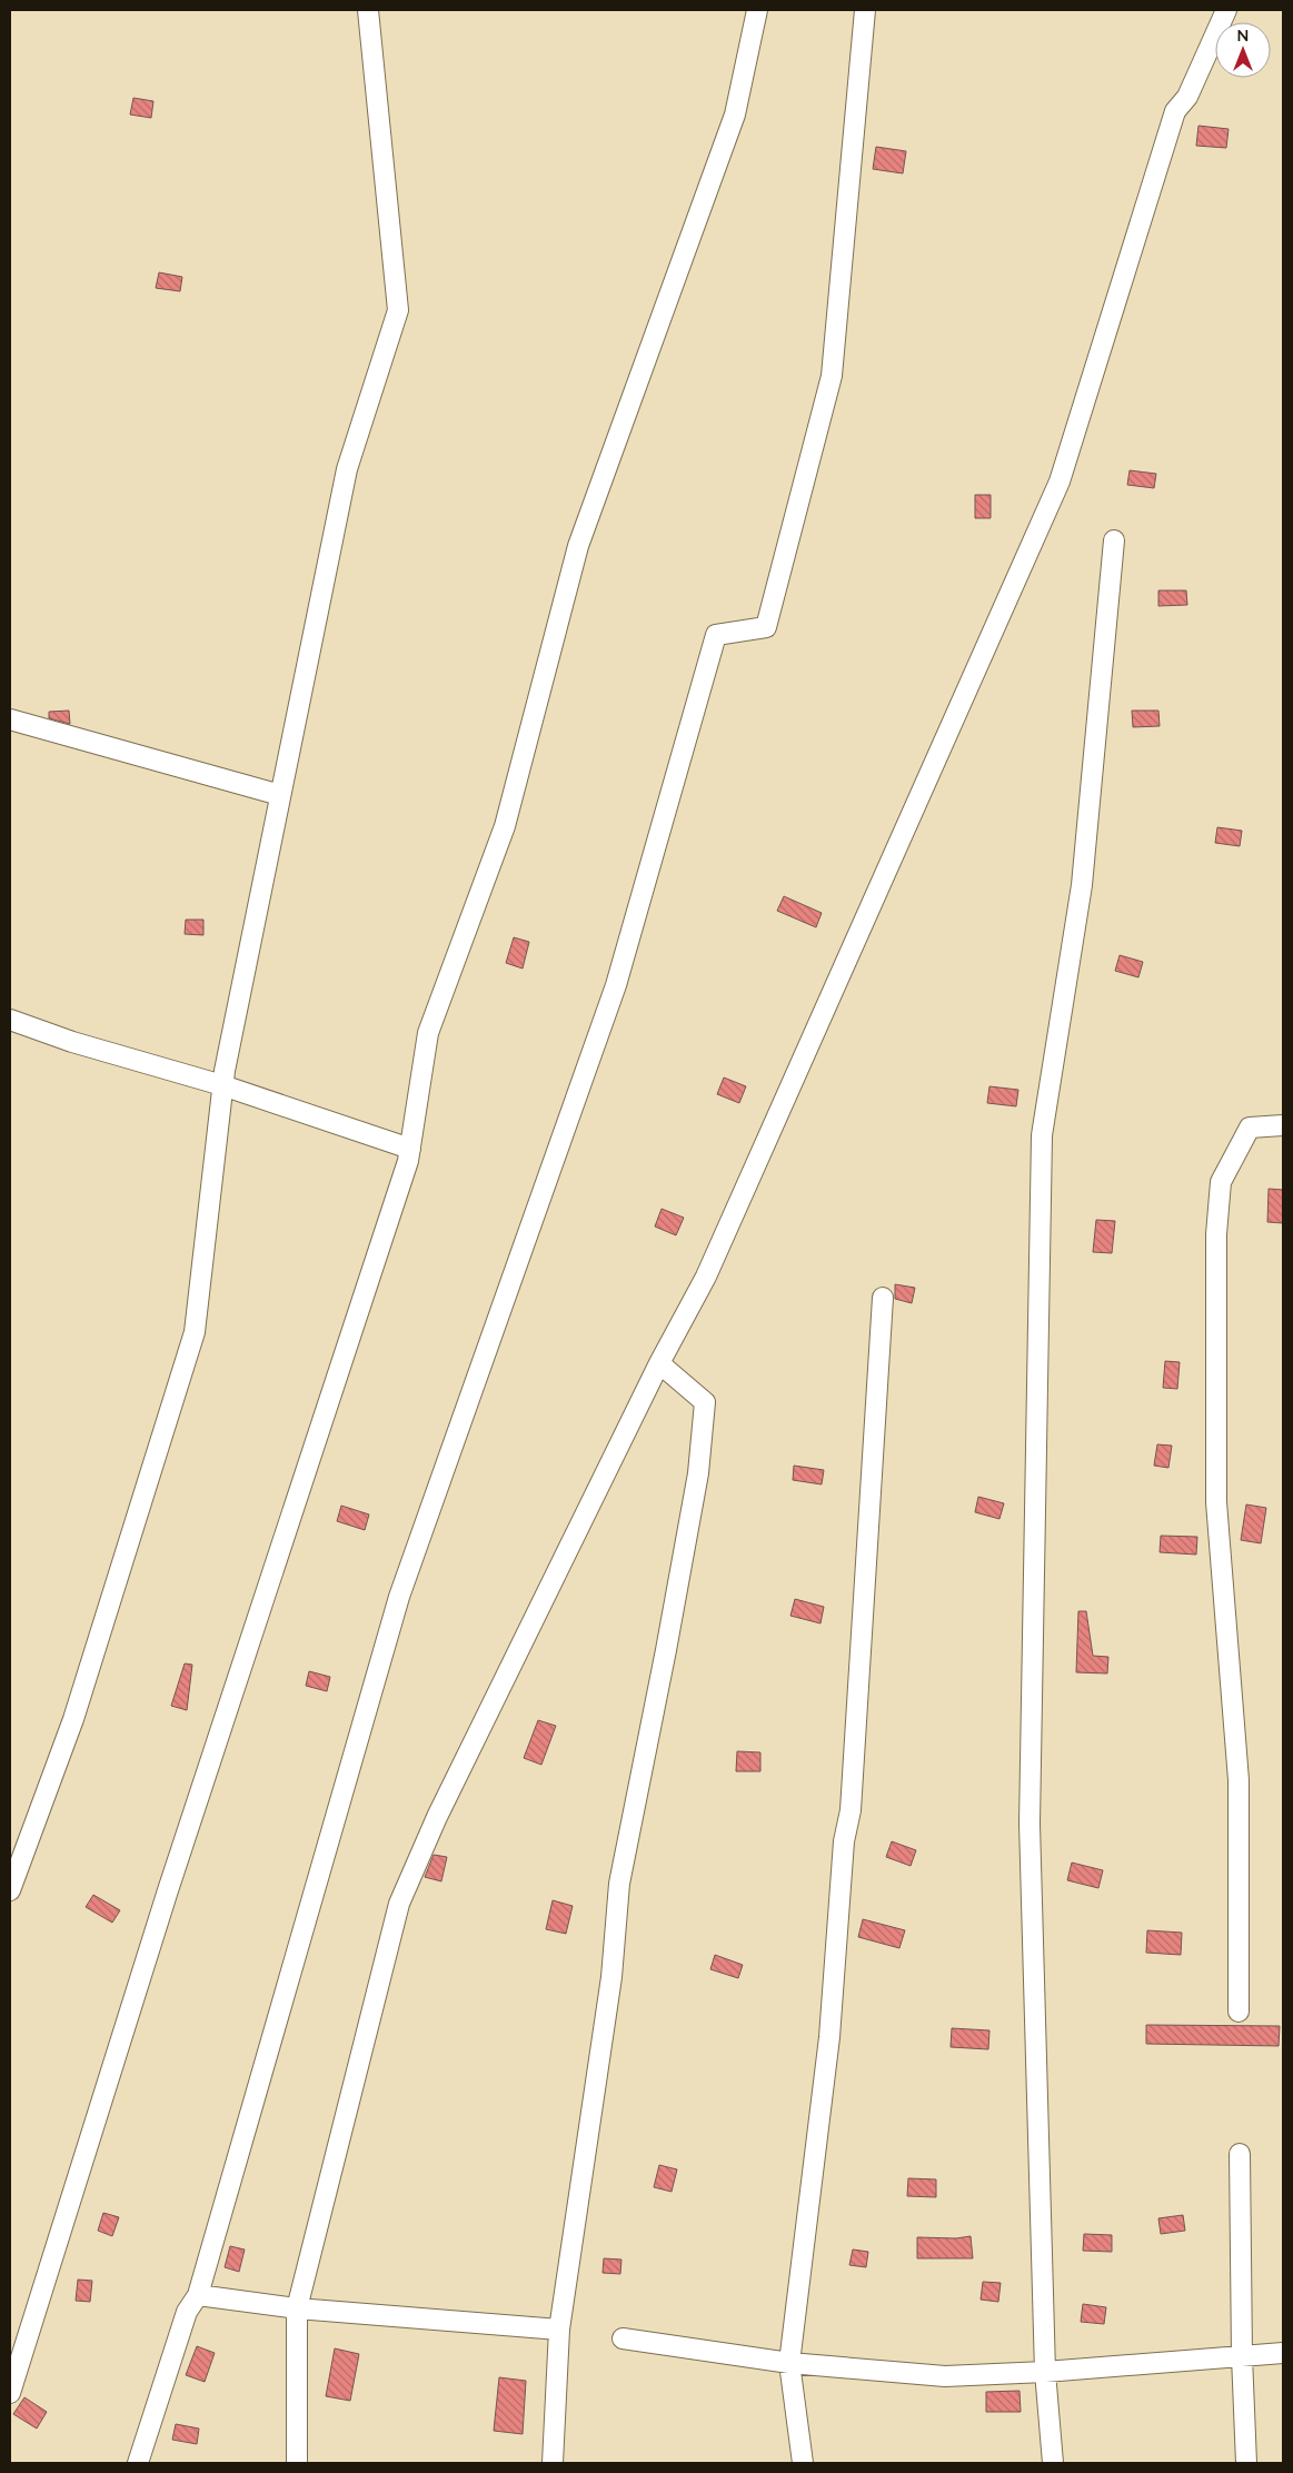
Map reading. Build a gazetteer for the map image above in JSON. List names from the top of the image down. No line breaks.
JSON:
{"north":"top"}
